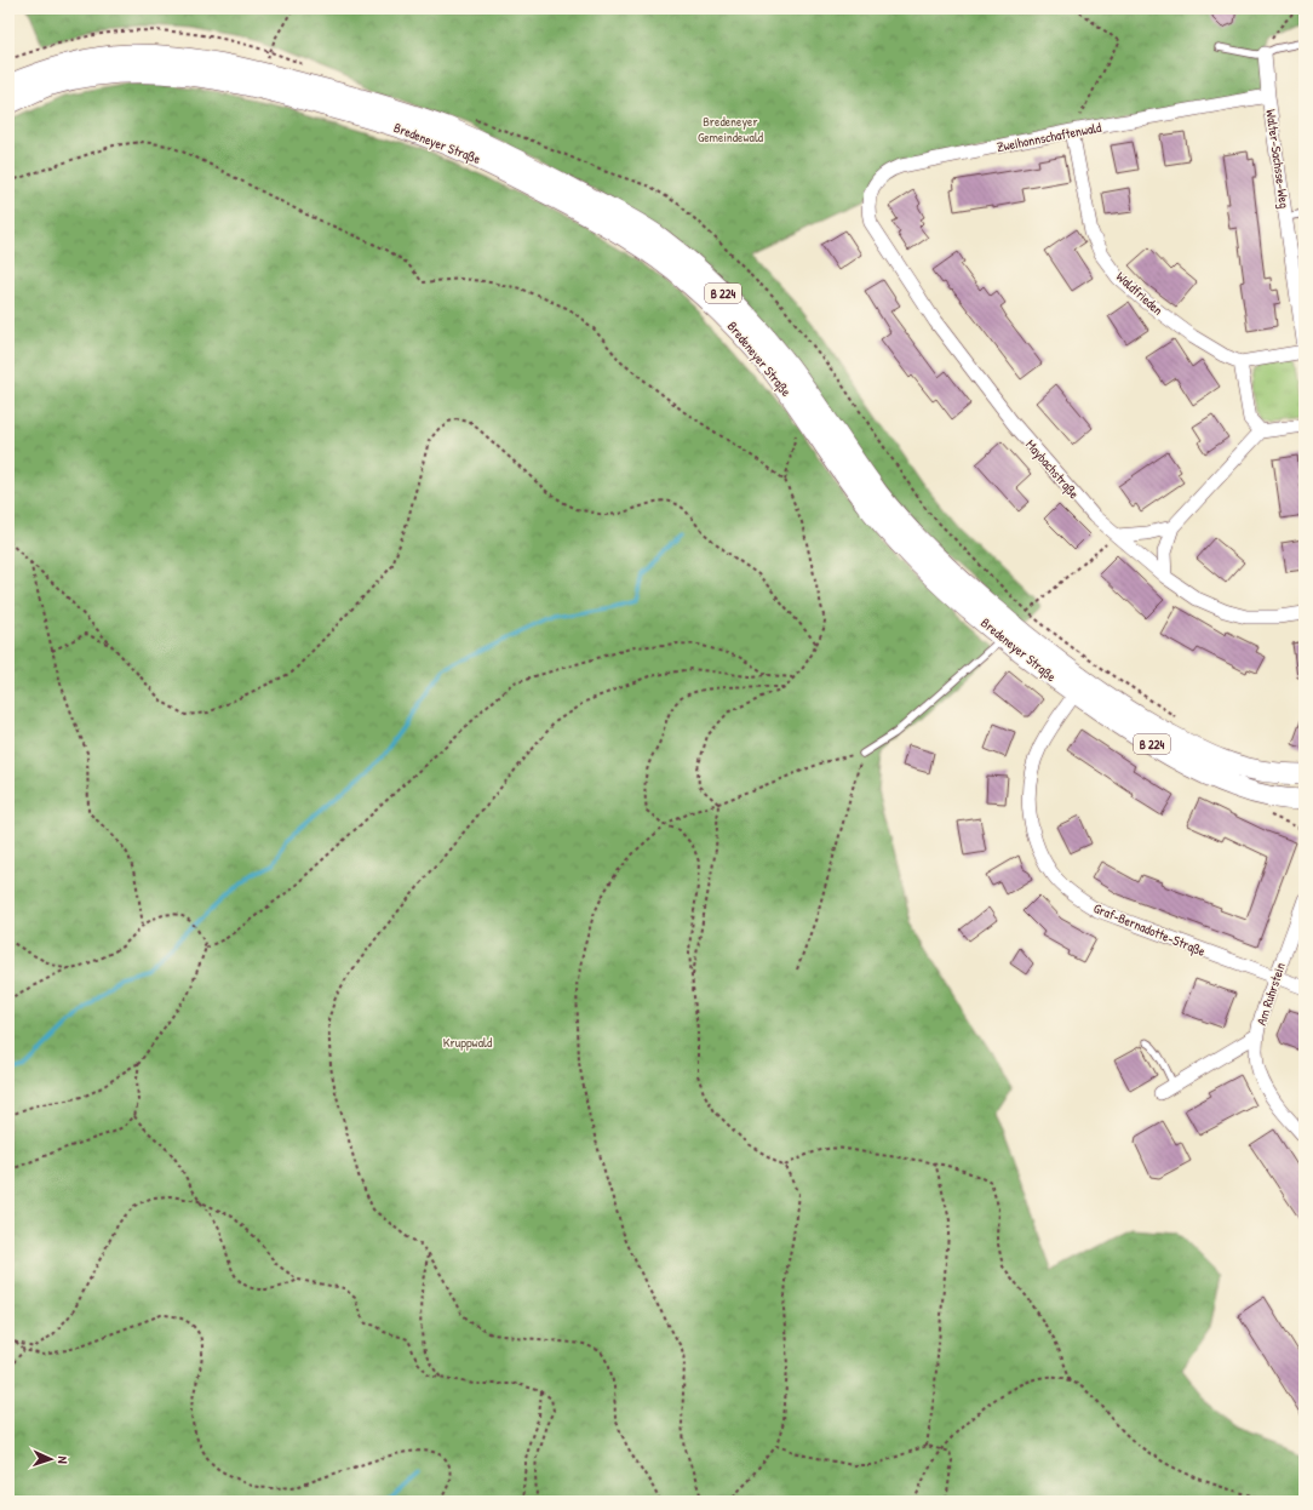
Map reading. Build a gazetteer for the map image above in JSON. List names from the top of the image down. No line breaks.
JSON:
{"streets":{"main road":["Bredeneyer Straße","B 224"],"street":["Zweihonnschaftenwald","Walter-Sachsse-Weg","Waldfrieden","Maybachstraße","Graf-Bernadotte-Straße","Am Ruhrstein"]},"crossings":[["Zweihonnschaftenwald","Walter-Sachsse-Weg"],["Zweihonnschaftenwald","Waldfrieden"],["Zweihonnschaftenwald","Maybachstraße"],["Bredeneyer Straße","Graf-Bernadotte-Straße"],["Graf-Bernadotte-Straße","Am Ruhrstein"]],"parks":["Bredeneyer Gemeindewald","Kruppwald"],"north":"right"}
